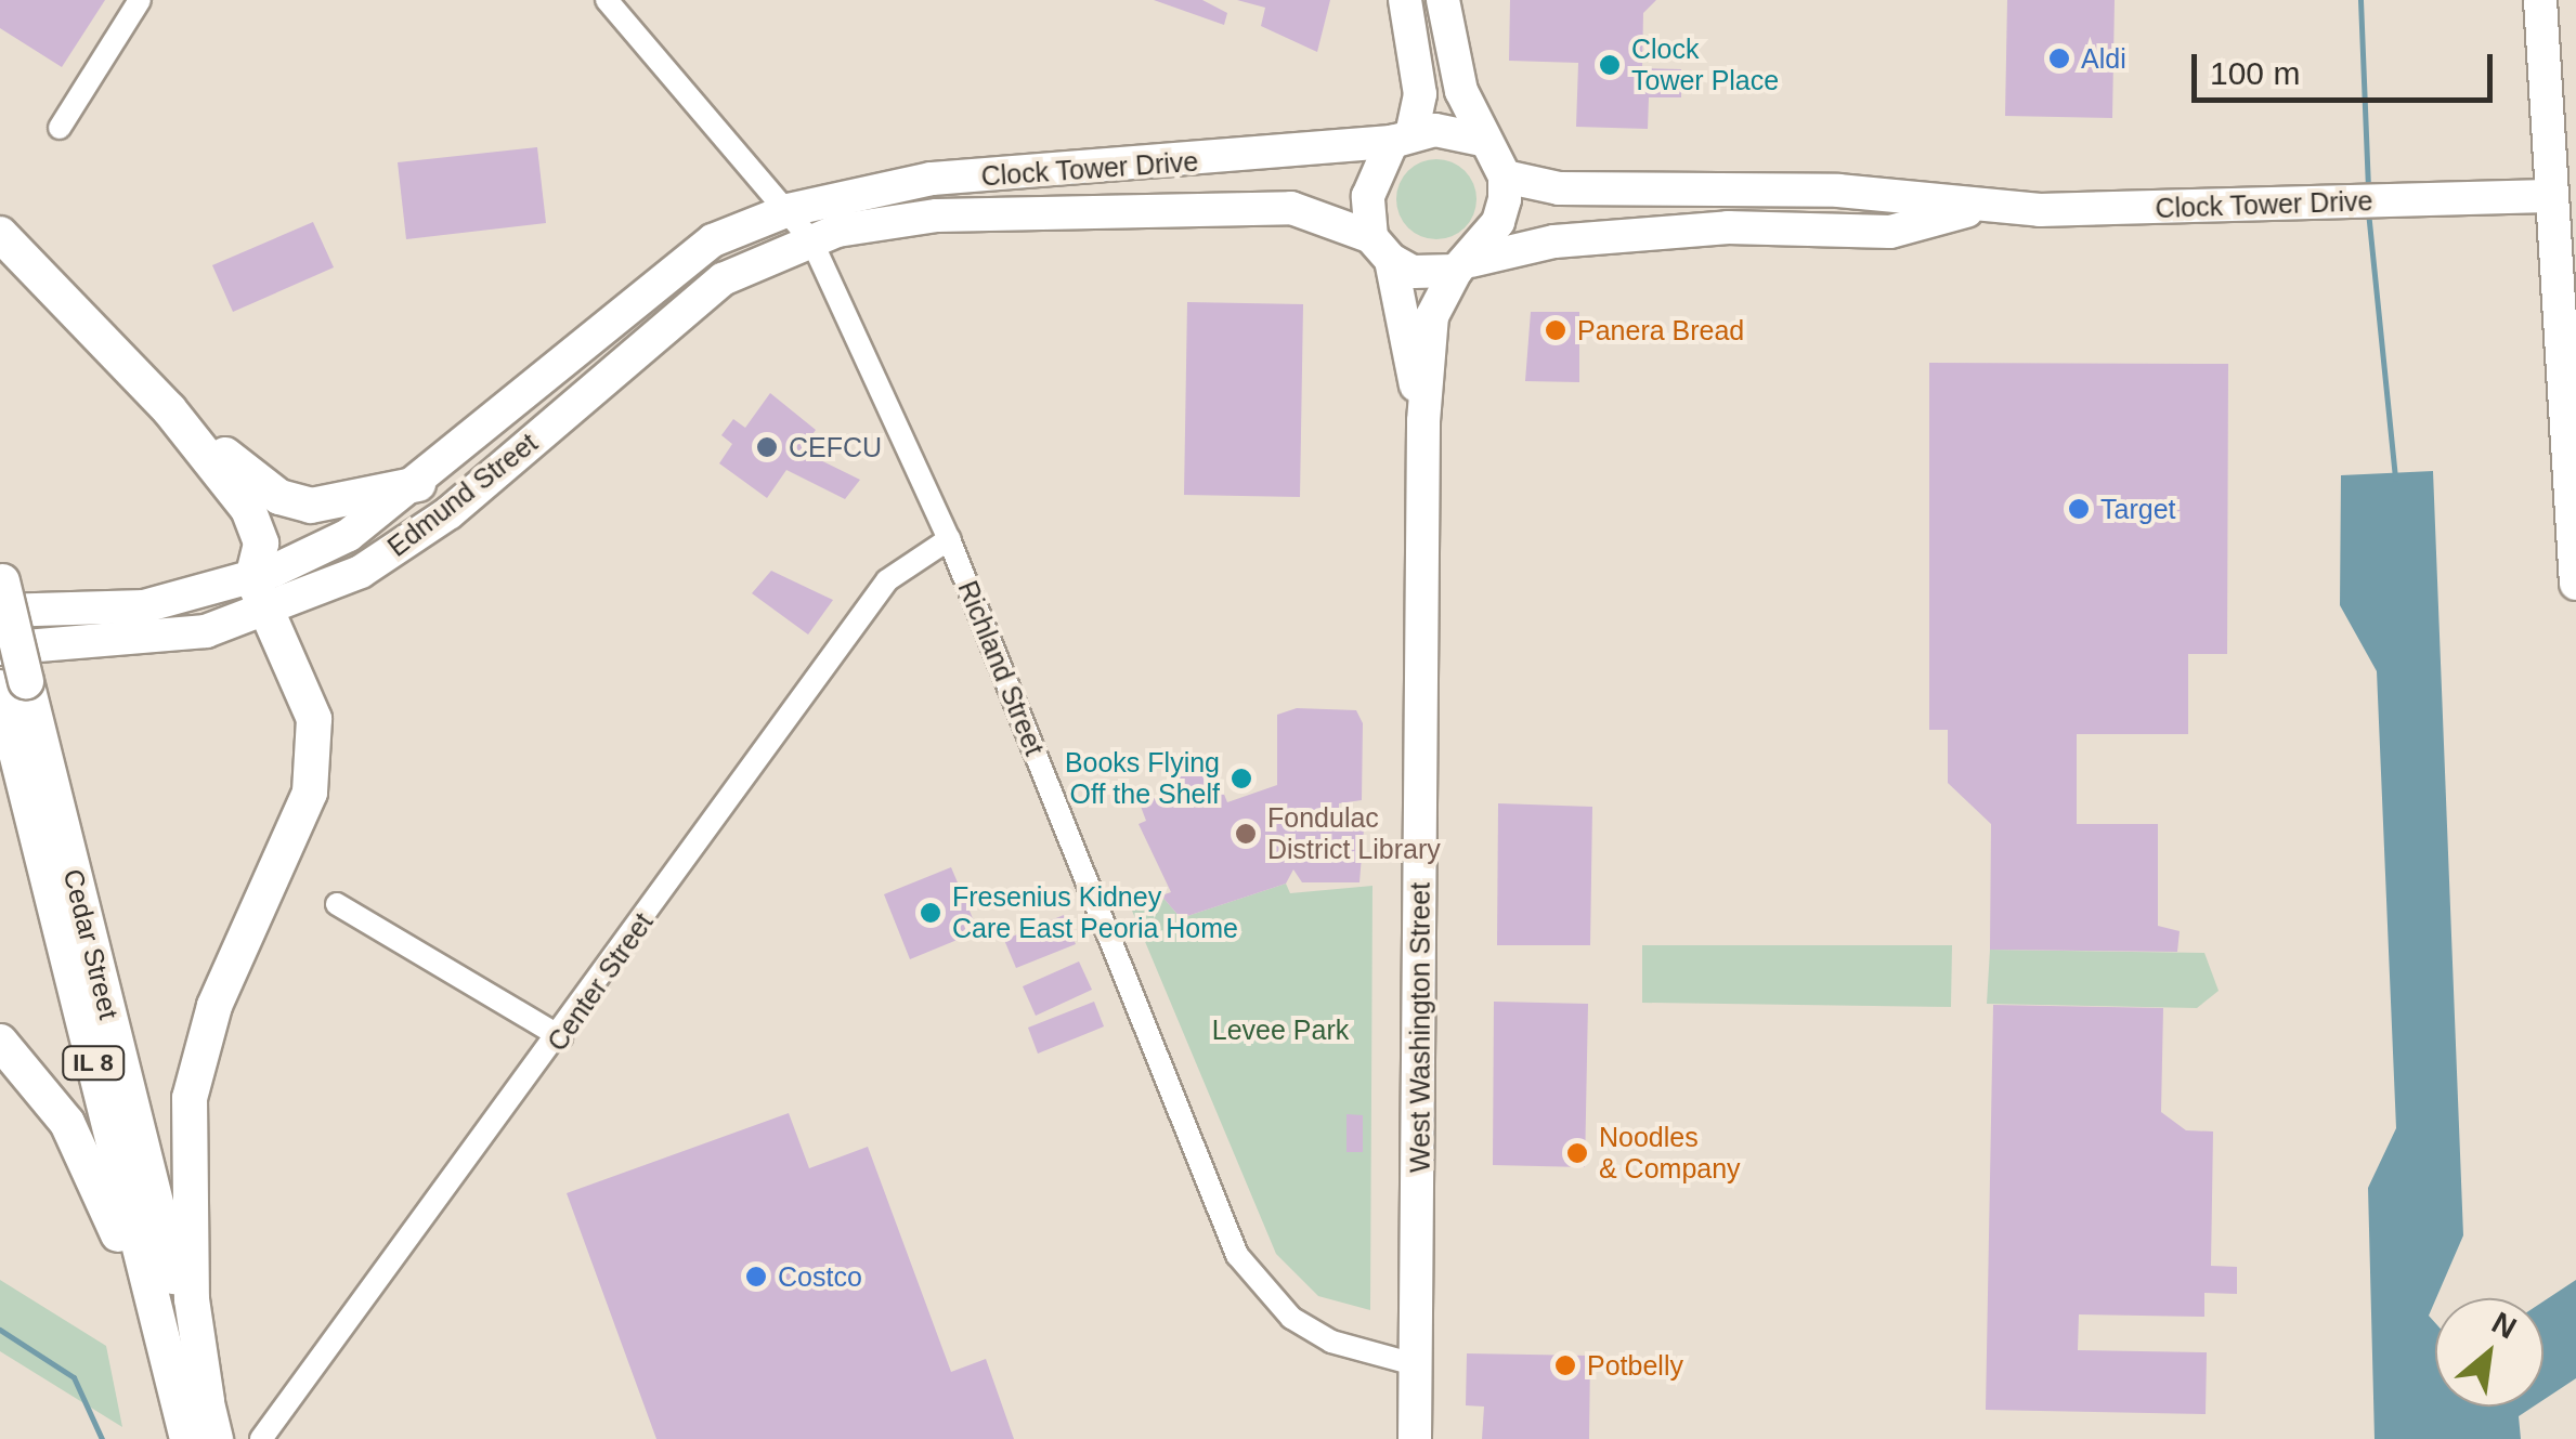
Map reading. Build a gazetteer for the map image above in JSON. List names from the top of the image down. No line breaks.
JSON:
{"streets":{"main road":["Clock Tower Drive","Edmund Street","Cedar Street","West Washington Street","IL 8"],"street":["Richland Street","Center Street"]},"crossings":[["Clock Tower Drive","Edmund Street"],["Clock Tower Drive","Richland Street"],["Clock Tower Drive","West Washington Street"],["Edmund Street","Richland Street"],["Edmund Street","Cedar Street"],["Richland Street","Center Street"],["Richland Street","West Washington Street"]],"parks":["Levee Park"],"places":["Aldi","Clock Tower Place","Panera Bread","CEFCU","Target","Books Flying Off the Shelf","Fondulac District Library","Fresenius Kidney Care East Peoria Home","Noodles & Company","Costco","Potbelly"],"scale_bar":"100 m","north":"top right"}
